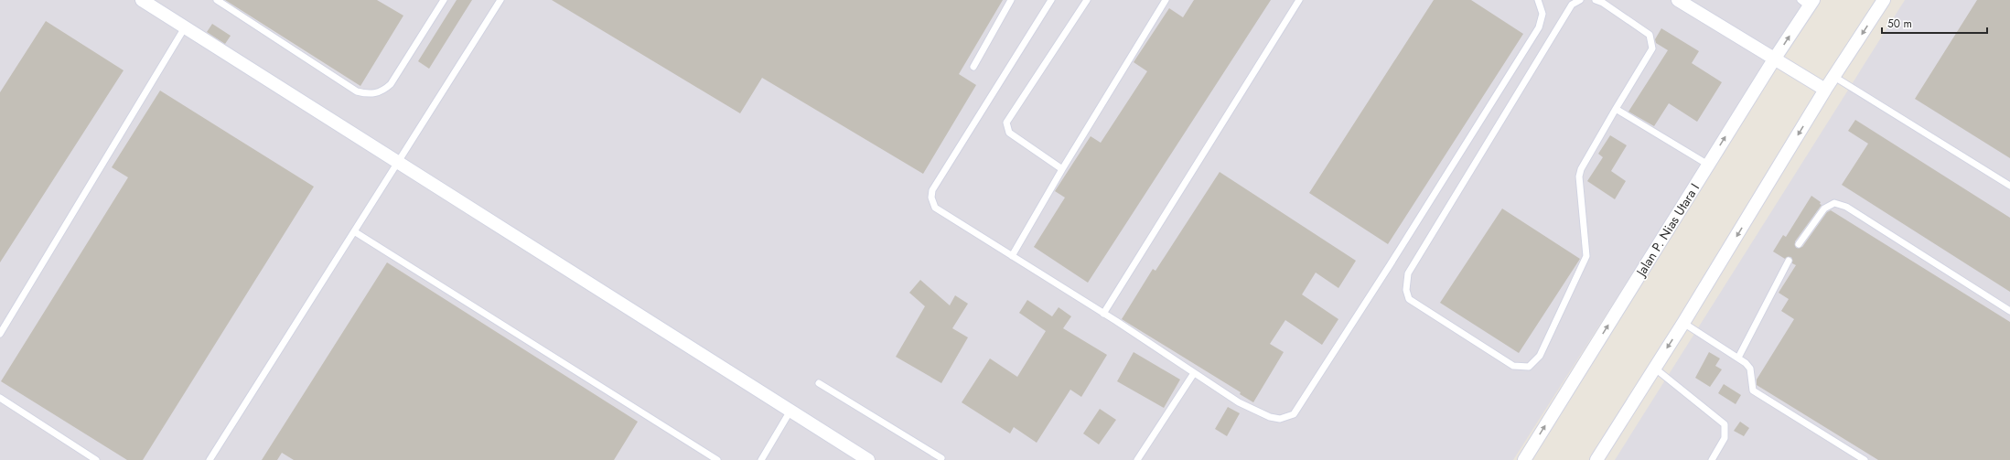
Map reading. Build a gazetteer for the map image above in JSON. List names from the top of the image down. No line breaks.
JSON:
{"streets":{"street":["Jalan P. Nias Utara I"]},"scale_bar":"50 m"}
